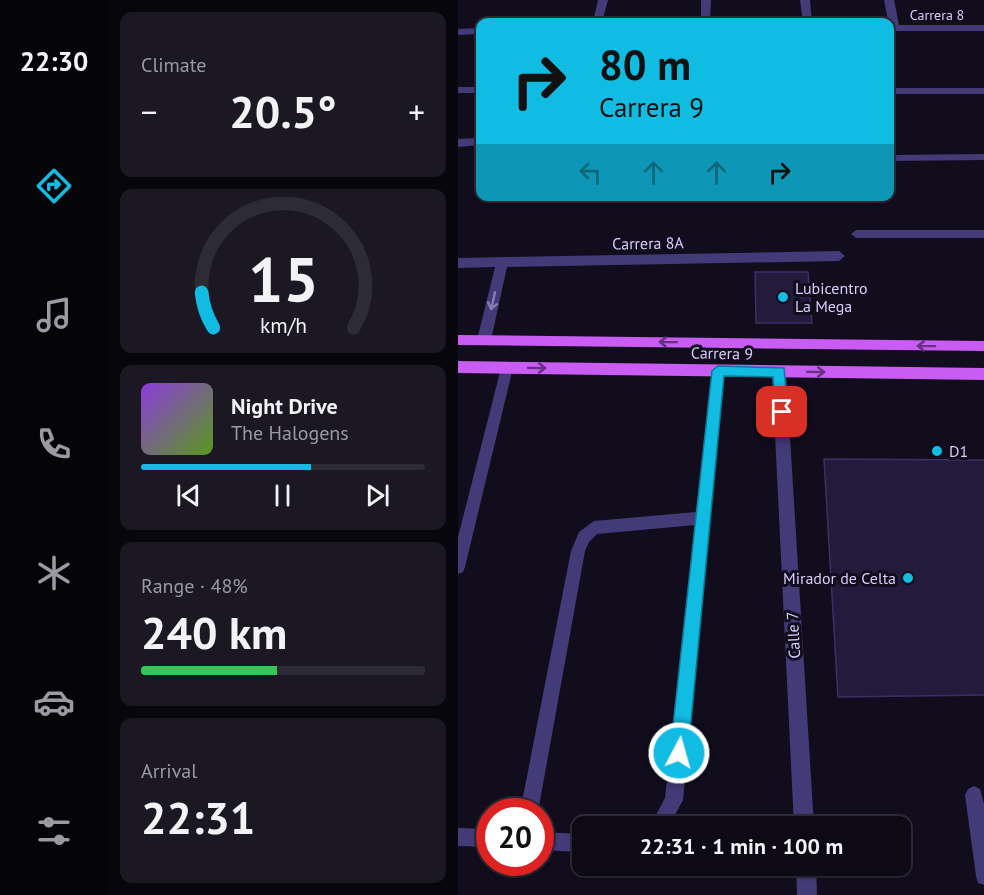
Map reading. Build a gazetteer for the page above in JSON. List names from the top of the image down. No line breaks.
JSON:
{"streets":{"main road":["Carrera 9"],"street":["Carrera 8","Carrera 8A","Calle 7"]},"crossings":[["Carrera 9","Calle 7"]],"places":["Lubicentro La Mega","D1","Mirador de Celta"],"page":{"tabs":"22:30","tile":["Climate",["Range · 48%","240 km"],["Arrival","22:31"]],"turn":["80 m","Carrera 9"],"heat":["−","20.5°","+"],"song":["Night Drive","The Halogens"],"limit":"20","trip":"22:31 · 1 min · 100 m","gauge":["15","km/h"]}}
